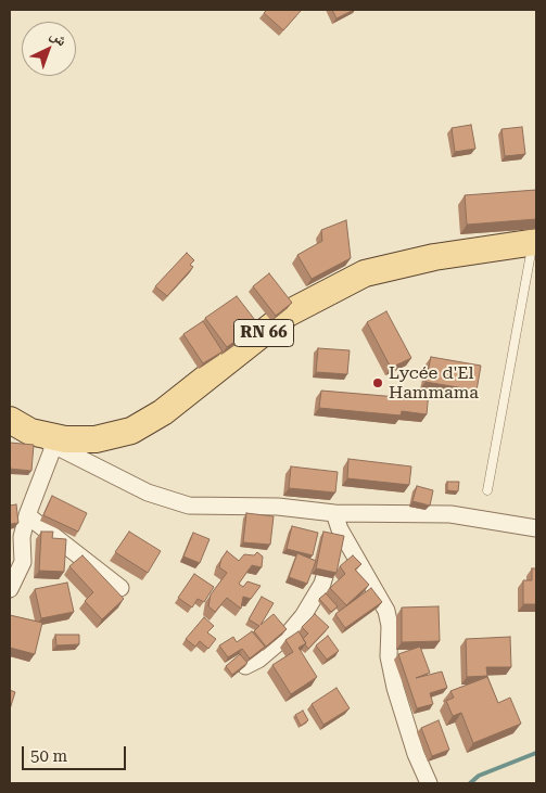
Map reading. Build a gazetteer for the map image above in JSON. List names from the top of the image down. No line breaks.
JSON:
{"streets":{"main road":["RN 66"]},"places":["Lycée d'El Hammama"],"scale_bar":"50 m","north":"top right"}
